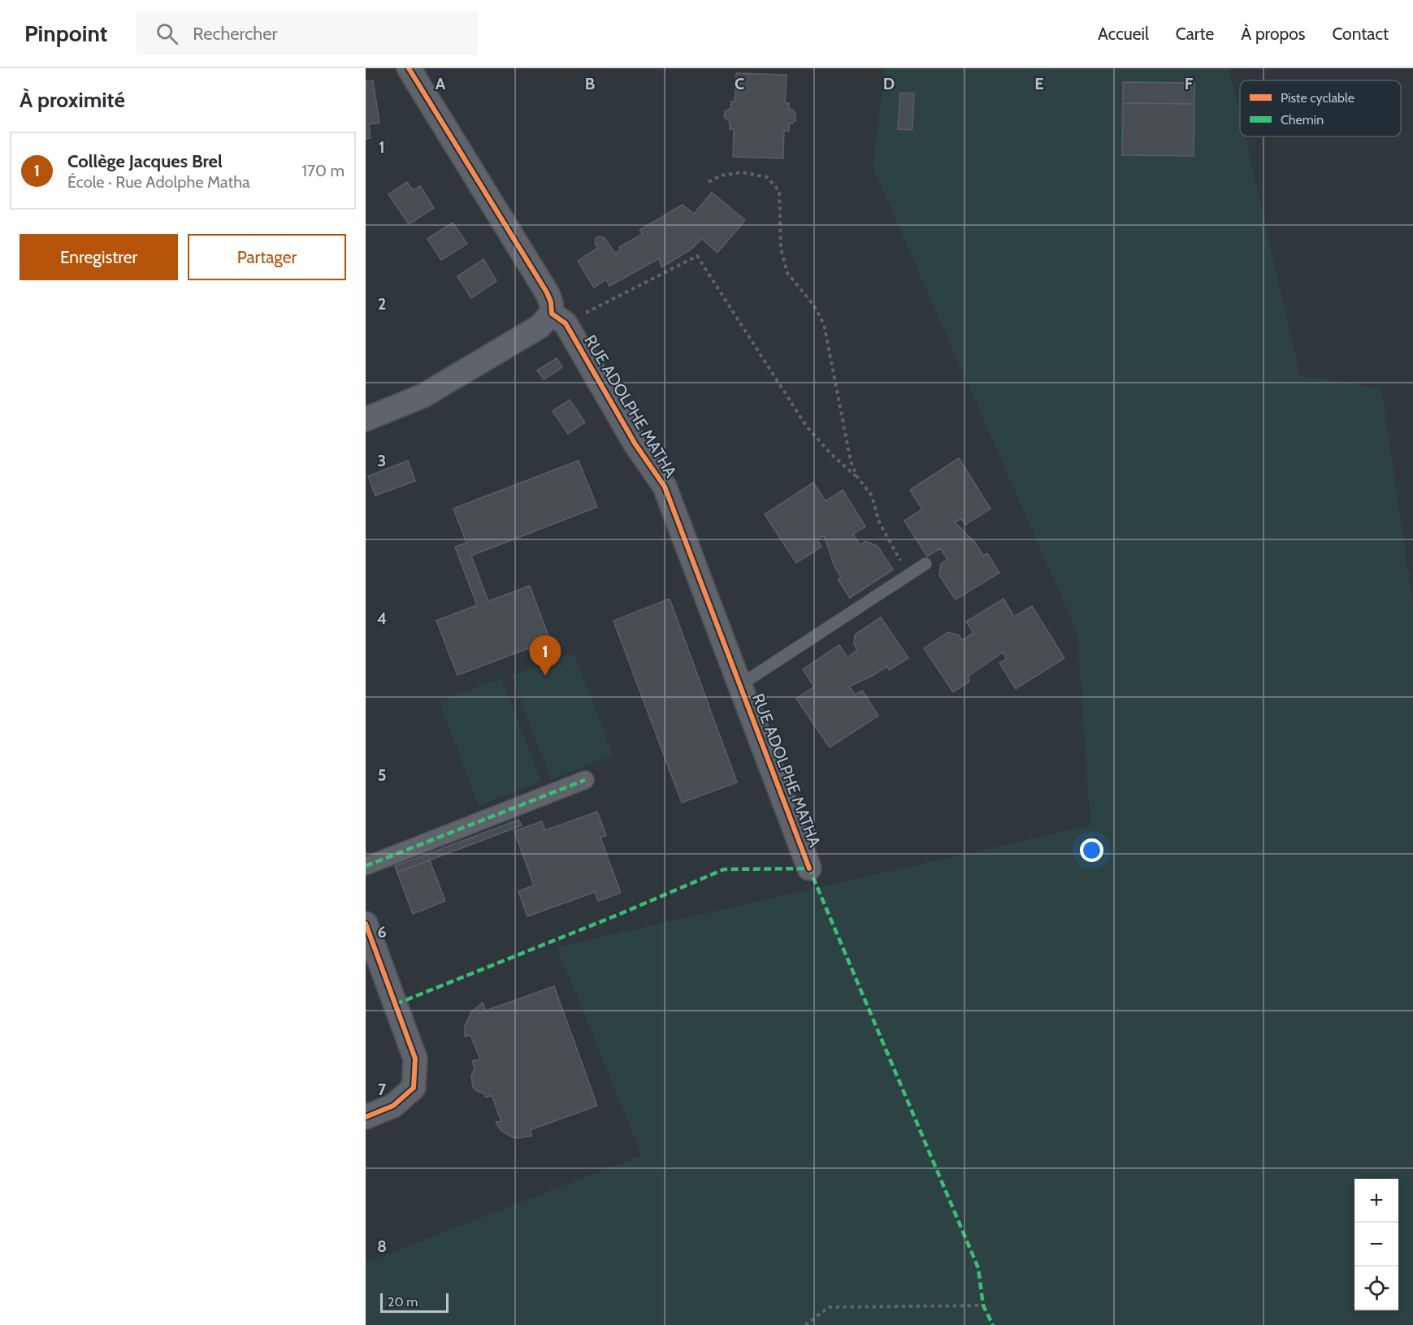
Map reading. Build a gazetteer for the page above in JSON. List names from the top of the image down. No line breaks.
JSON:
{"streets":{"street":["RUE ADOLPHE MATHA"]},"legend":["Piste cyclable","Chemin"],"scale_bar":"20 m","page":{"header":"Pinpoint","search":"Rechercher","nav":["Accueil","Carte","À propos","Contact"],"heading":"À proximité","list":[{"mark":"1","name":"Collège Jacques Brel","note":"École · Rue Adolphe Matha","value":"170 m"}],"buttons":["Enregistrer","Partager"],"pins":"1","map_buttons":["+","−"],"scale":"20 m"},"grid":{"columns":["A","B","C","D","E","F"],"rows":["1","2","3","4","5","6","7","8"]}}
